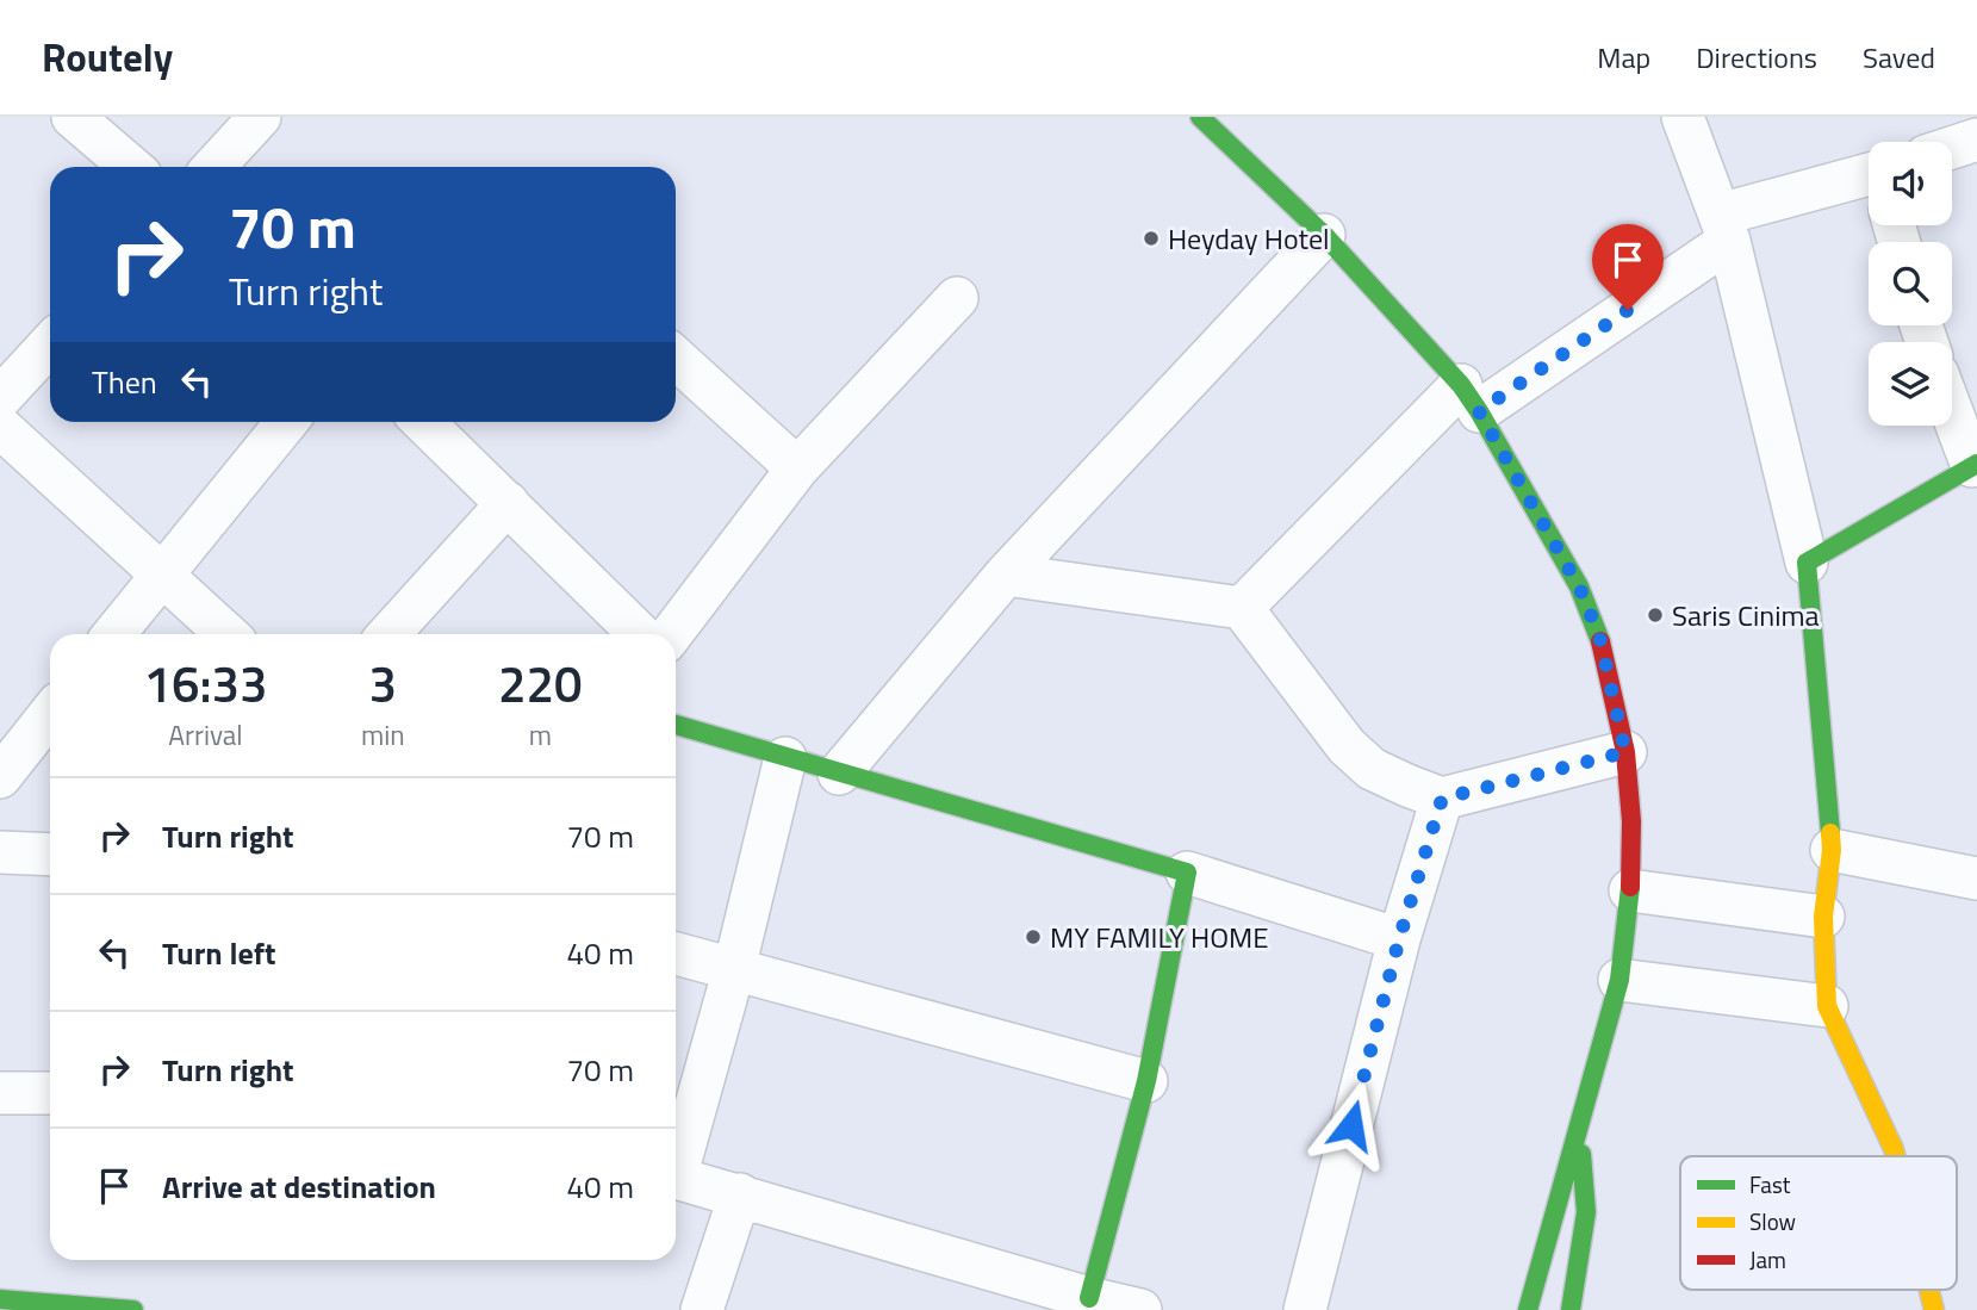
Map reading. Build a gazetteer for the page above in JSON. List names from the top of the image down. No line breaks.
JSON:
{"places":["Heyday Hotel","Saris Cinima","MY FAMILY HOME"],"legend":["Fast","Slow","Jam"],"page":{"header":"Routely","nav":["Map","Directions","Saved"],"turn":["70 m","Turn right"],"then":"Then","eta":["16:33","Arrival","3","min","220","m"],"list":[{"name":"Turn right","value":"70 m"},{"name":"Turn left","value":"40 m"},{"name":"Turn right","value":"70 m"},{"name":"Arrive at destination","value":"40 m"}]}}
